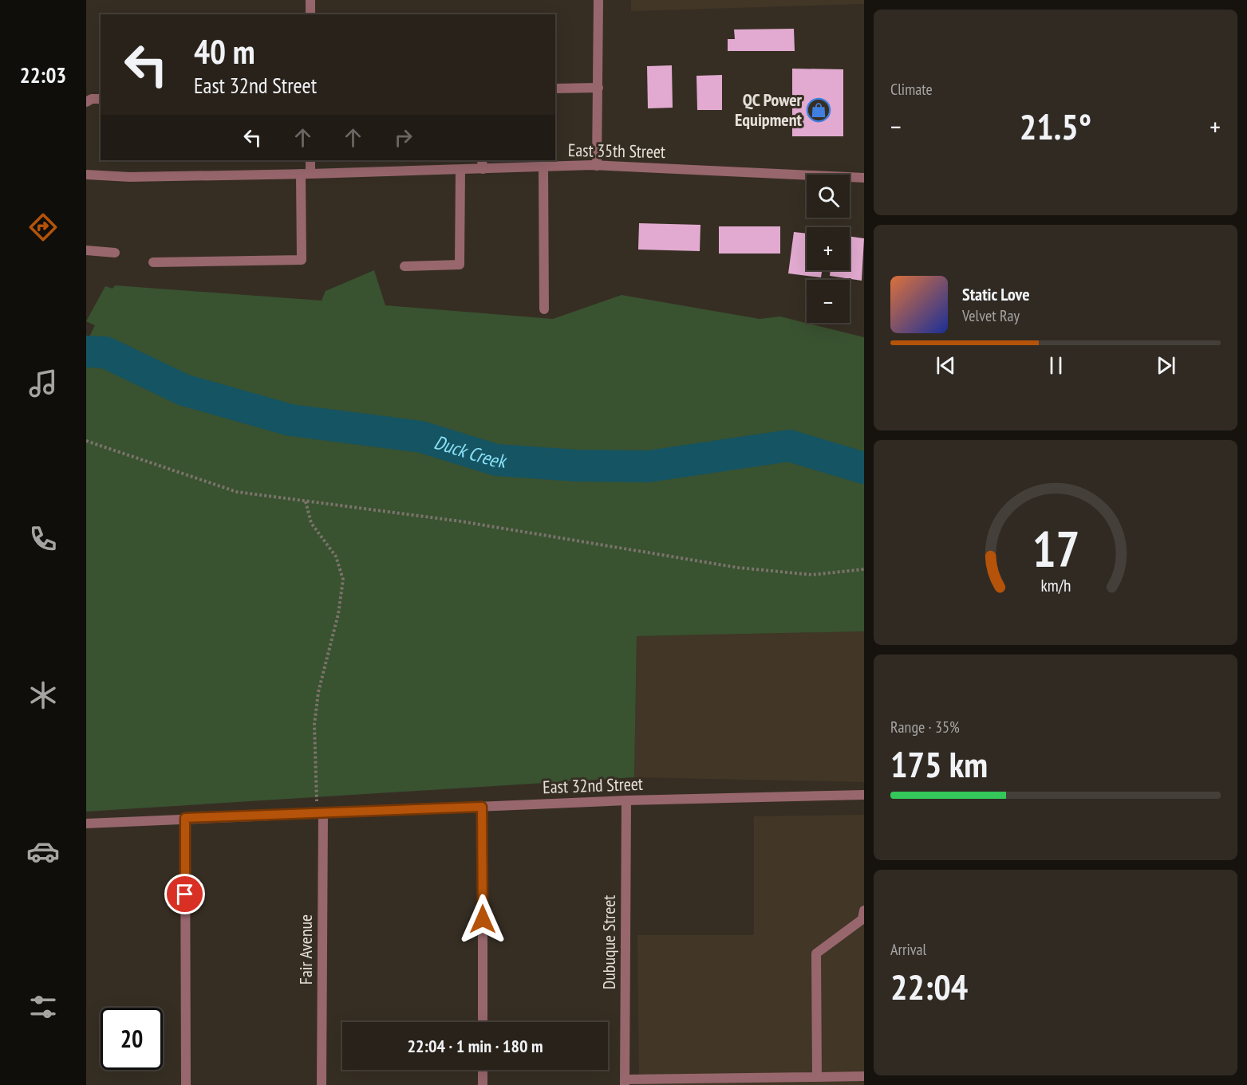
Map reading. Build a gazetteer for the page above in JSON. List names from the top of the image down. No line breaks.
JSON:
{"streets":{"street":["East 35th Street","East 32nd Street","Dubuque Street","Fair Avenue"]},"crossings":[["East 32nd Street","Dubuque Street"],["East 32nd Street","Fair Avenue"]],"water":["Duck Creek"],"places":{"shop":["QC Power Equipment"]},"page":{"tabs":"22:03","tile":["Climate",["Range · 35%","175 km"],["Arrival","22:04"]],"turn":["40 m","East 32nd Street"],"heat":["−","21.5°","+"],"map_buttons":["+","−"],"song":["Static Love","Velvet Ray"],"limit":"20","trip":"22:04 · 1 min · 180 m","gauge":["17","km/h"]}}
